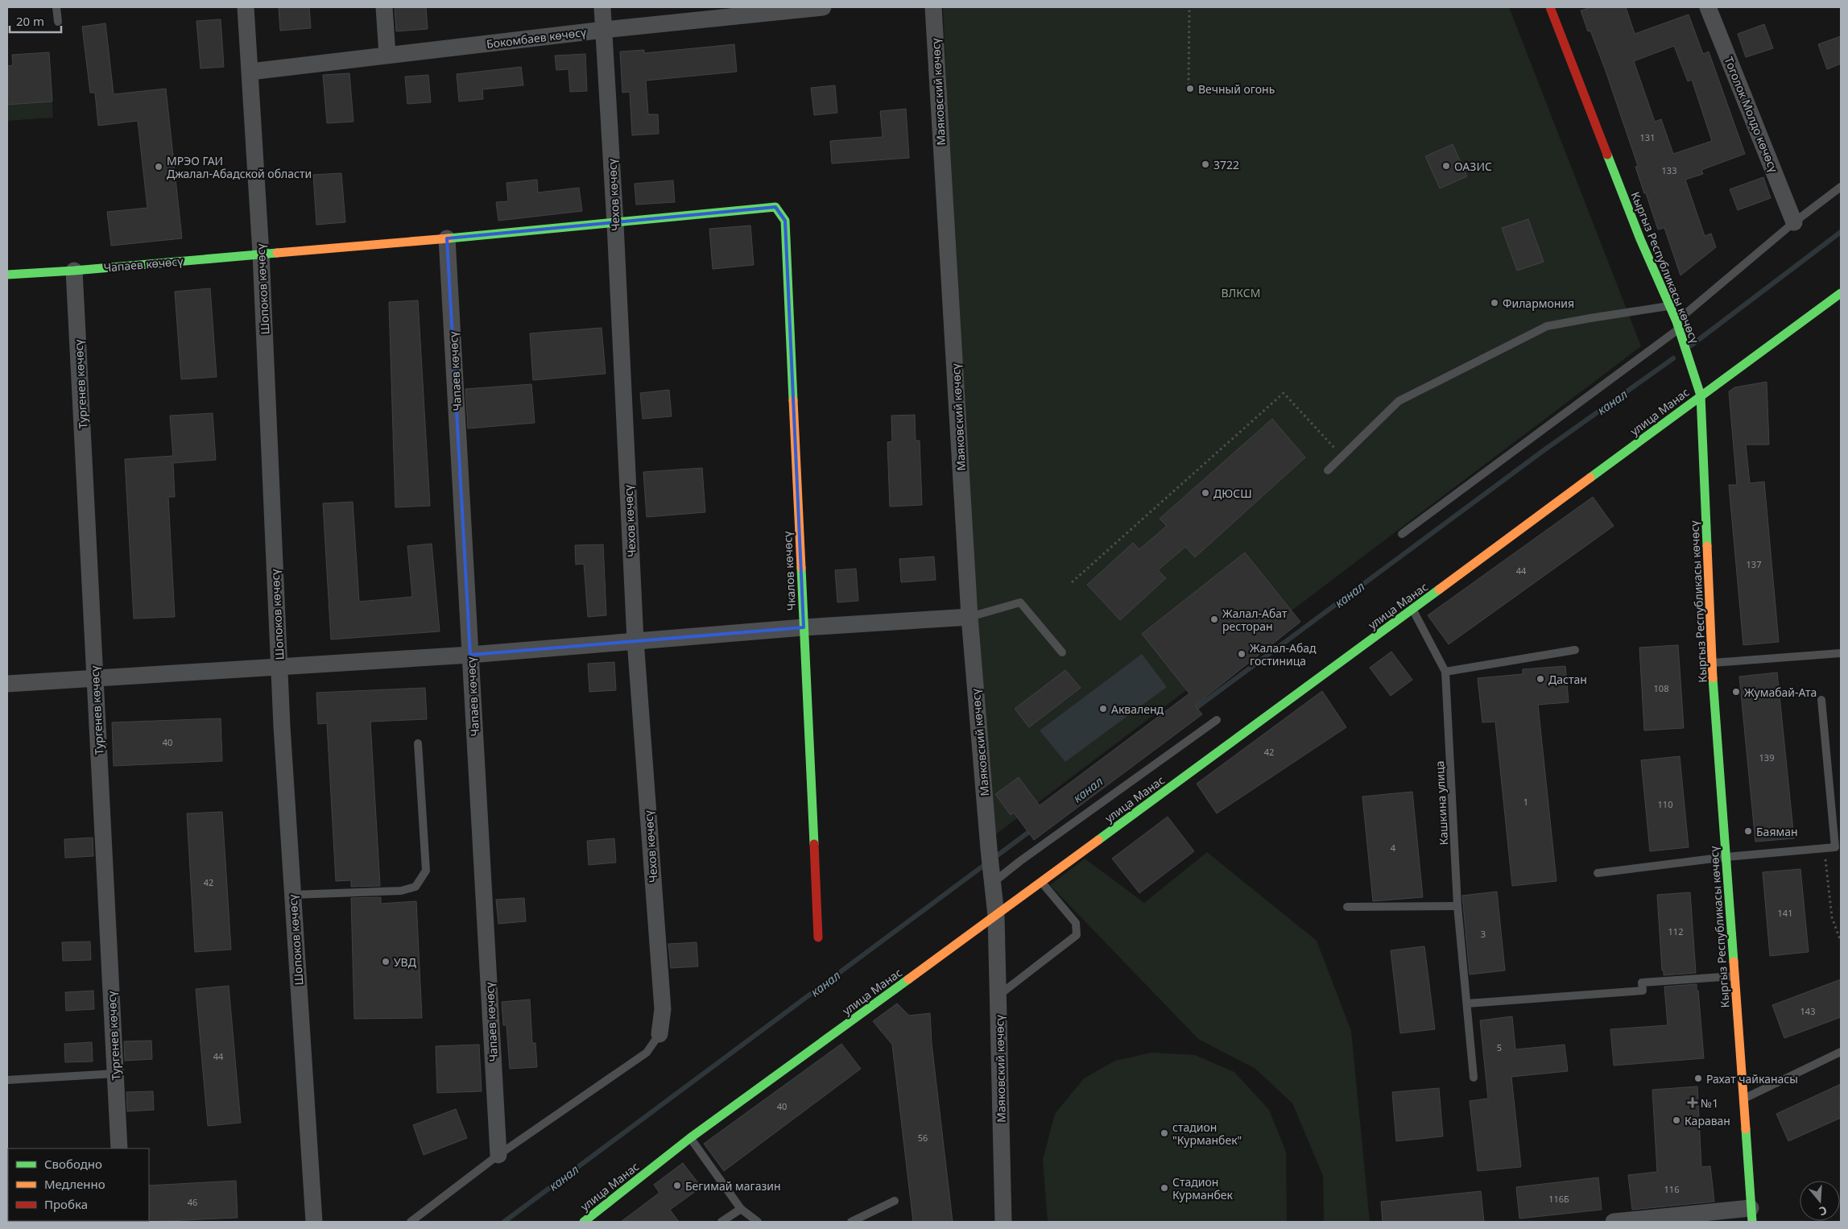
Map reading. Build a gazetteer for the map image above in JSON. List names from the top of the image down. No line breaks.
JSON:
{"streets":{"street":["Бокомбаев көчөсү","Маяковский көчөсү","Тоголок Молдо көчөсү","Чехов көчөсү","Чапаев көчөсү","Кыргыз Республикасы көчөсү","Шопоков көчөсү","Тургенев көчөсү","улица Манас","Чкалов көчөсү"],"lane":["Кашкина улица"]},"crossings":[["Бокомбаев көчөсү","Чехов көчөсү"],["Бокомбаев көчөсү","Шопоков көчөсү"],["Маяковский көчөсү","улица Манас"],["Чехов көчөсү","Чапаев көчөсү"],["Чапаев көчөсү","Шопоков көчөсү"],["Чапаев көчөсү","Тургенев көчөсү"],["Чапаев көчөсү","Чкалов көчөсү"],["Кыргыз Республикасы көчөсү","улица Манас"],["улица Манас","Кашкина улица"]],"water":["канал"],"parks":["ВЛКСМ"],"places":{"other":["Вечный огонь","3722","ОАЗИС","МРЭО ГАИ Джалал-Абадской области","Филармония","ДЮСШ","Жалал-Абат ресторан","Жалал-Абад гостиница","Дастан","Жумабай-Ата","Акваленд","Баяман","УВД","Рахат чайканасы","Караван","стадион \"Курманбек\"","Бегимай магазин","Стадион Курманбек"],"health":["№1"]},"house_numbers":["131","133","137","44","108","40","42","139","1","110","4","42","141","112","3","143","5","44","40","56","116","116Б","46"],"legend":["Свободно","Медленно","Пробка"],"scale_bar":"20 m","north":"bottom"}
